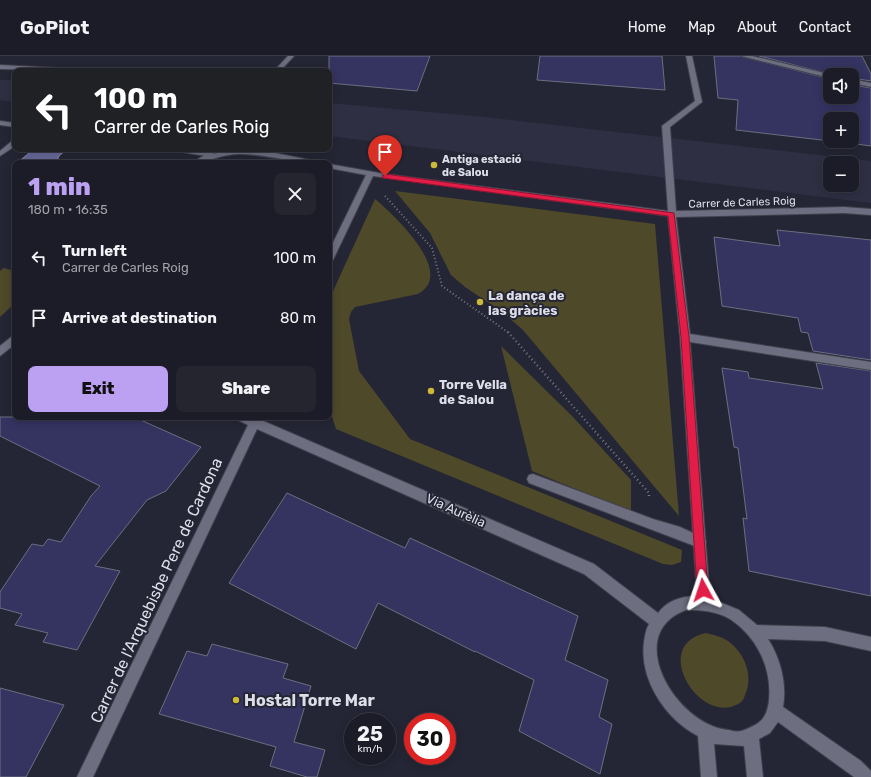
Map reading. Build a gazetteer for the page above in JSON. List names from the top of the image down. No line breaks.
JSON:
{"streets":{"street":["Carrer de Carles Roig","Via Aurèlia","Carrer de l'Arquebisbe Pere de Cardona"]},"places":["Antiga estació de Salou","La dança de las gràcies","Torre Vella de Salou","Hostal Torre Mar"],"page":{"header":"GoPilot","nav":["Home","Map","About","Contact"],"map_buttons":["+","−"],"turn":["100 m","Carrer de Carles Roig"],"heading":["1 min","180 m · 16:35"],"list":[{"name":"Turn left","note":"Carrer de Carles Roig","value":"100 m"},{"name":"Arrive at destination","value":"80 m"}],"buttons":["Exit","Share"],"speed":"25 km/h","limit":"30"}}
